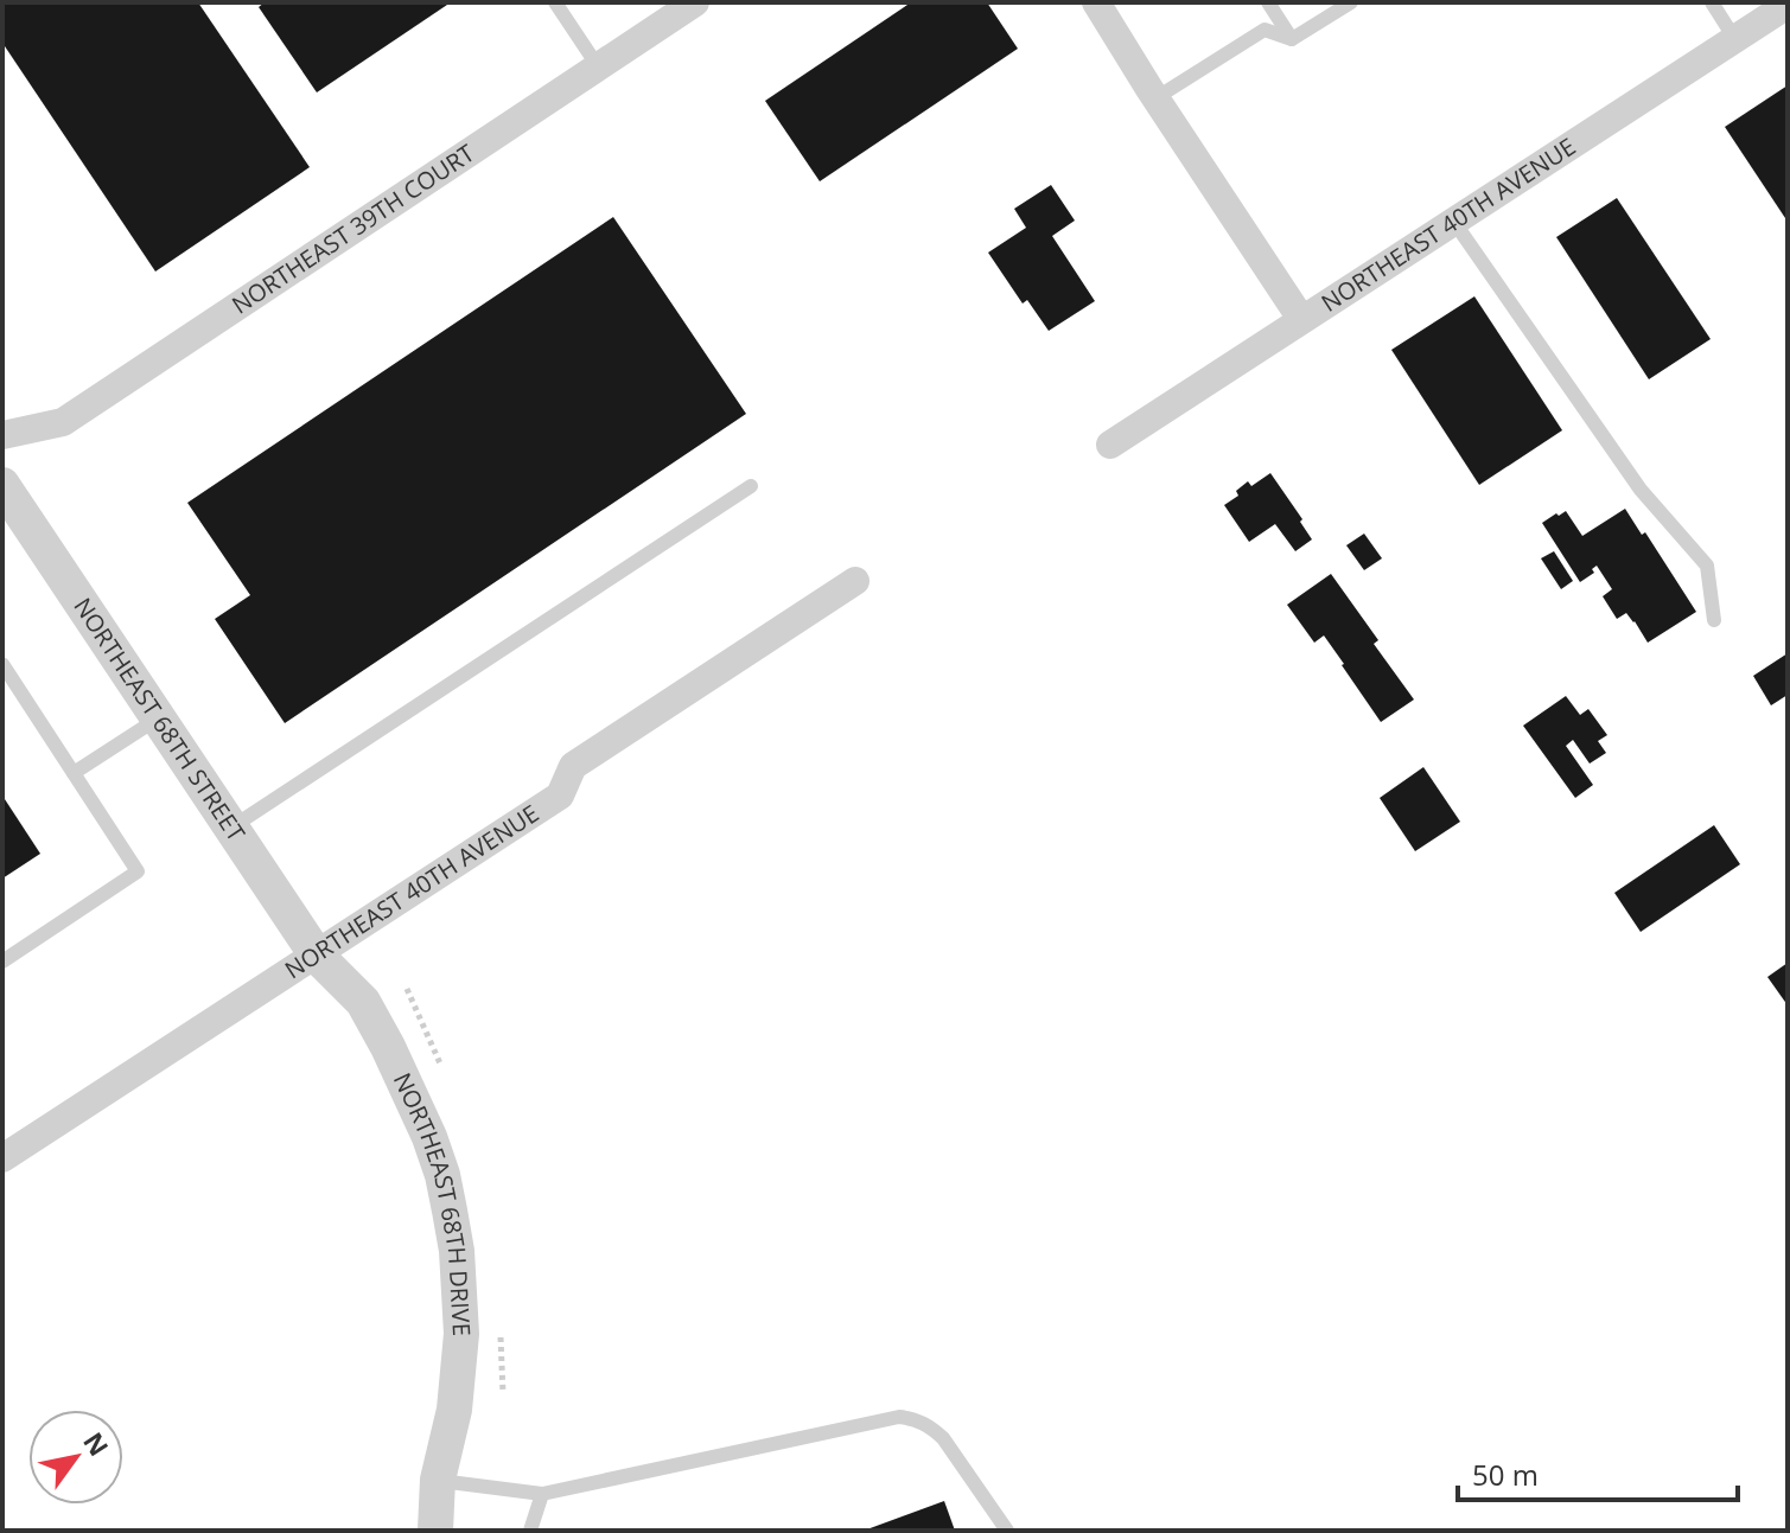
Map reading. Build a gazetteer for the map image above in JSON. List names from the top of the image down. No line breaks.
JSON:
{"streets":{"street":["NORTHEAST 40TH AVENUE","NORTHEAST 39TH COURT","NORTHEAST 68TH STREET","NORTHEAST 68TH DRIVE"]},"crossings":[["NORTHEAST 40TH AVENUE","NORTHEAST 68TH STREET"],["NORTHEAST 40TH AVENUE","NORTHEAST 68TH DRIVE"],["NORTHEAST 68TH STREET","NORTHEAST 68TH DRIVE"]],"scale_bar":"50 m","north":"top right"}
